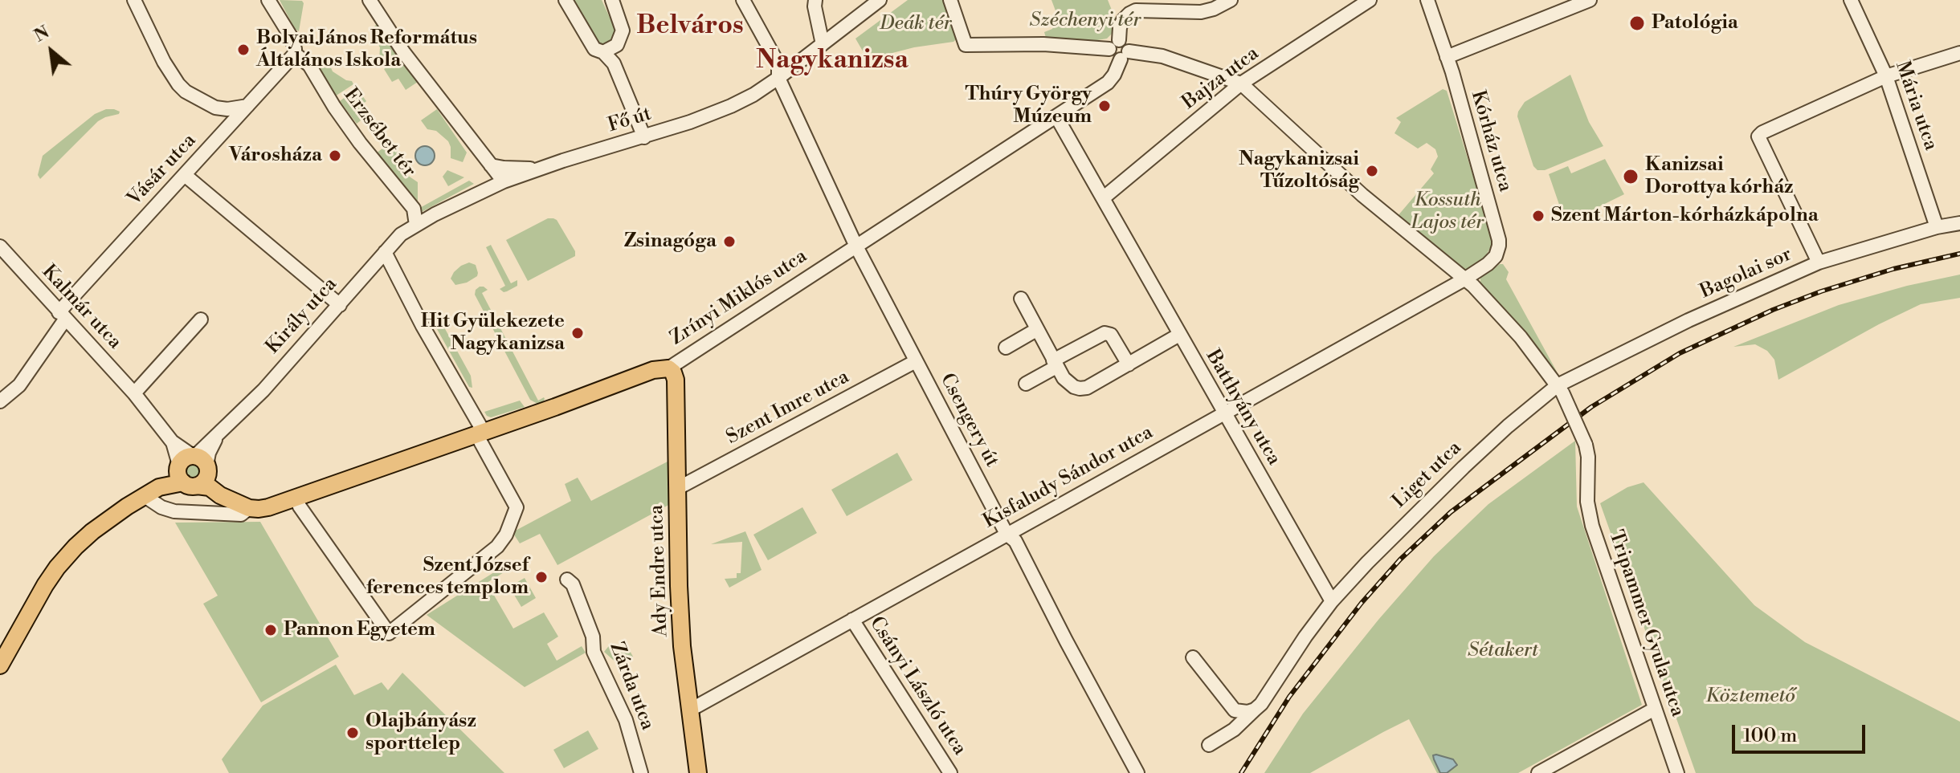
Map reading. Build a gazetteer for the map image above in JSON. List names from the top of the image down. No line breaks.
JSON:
{"streets":{"main road":["Zrínyi Miklós utca","Király utca","Ady Endre utca"],"street":["Bajza utca","Mária utca","Fő út","Erzsébet tér","Kórház utca","Vásár utca","Bagolai sor","Kalmár utca","Szent Imre utca","Batthyány utca","Csengery út","Liget utca","Kisfaludy Sándor utca","Tripammer Gyula utca","Zárda utca","Csányi László utca"]},"crossings":[["Bajza utca","Batthyány utca"],["Mária utca","Bagolai sor"],["Fő út","Erzsébet tér"],["Fő út","Király utca"],["Fő út","Csengery út"],["Erzsébet tér","Vásár utca"],["Erzsébet tér","Király utca"],["Kórház utca","Kisfaludy Sándor utca"],["Vásár utca","Kalmár utca"],["Bagolai sor","Liget utca"],["Bagolai sor","Tripammer Gyula utca"],["Zrínyi Miklós utca","Batthyány utca"],["Zrínyi Miklós utca","Csengery út"],["Zrínyi Miklós utca","Ady Endre utca"],["Kalmár utca","Király utca"],["Szent Imre utca","Csengery út"],["Szent Imre utca","Ady Endre utca"],["Batthyány utca","Liget utca"],["Batthyány utca","Kisfaludy Sándor utca"],["Csengery út","Kisfaludy Sándor utca"],["Liget utca","Tripammer Gyula utca"],["Kisfaludy Sándor utca","Ady Endre utca"],["Kisfaludy Sándor utca","Csányi László utca"]],"districts":["Belváros","Nagykanizsa"],"parks":["Széchenyi tér","Deák tér","Kossuth Lajos tér","Sétakert","Köztemető"],"places":["Patológia","Bolyai János Református Általános Iskola","Thúry György Múzeum","Városháza","Nagykanizsai Tűzoltóság","Kanizsai Dorottya kórház","Szent Márton-kórházkápolna","Zsinagóga","Hit Gyülekezete Nagykanizsa","Szent József ferences templom","Pannon Egyetem","Olajbányász sporttelep"],"scale_bar":"100 m","north":"top left"}
